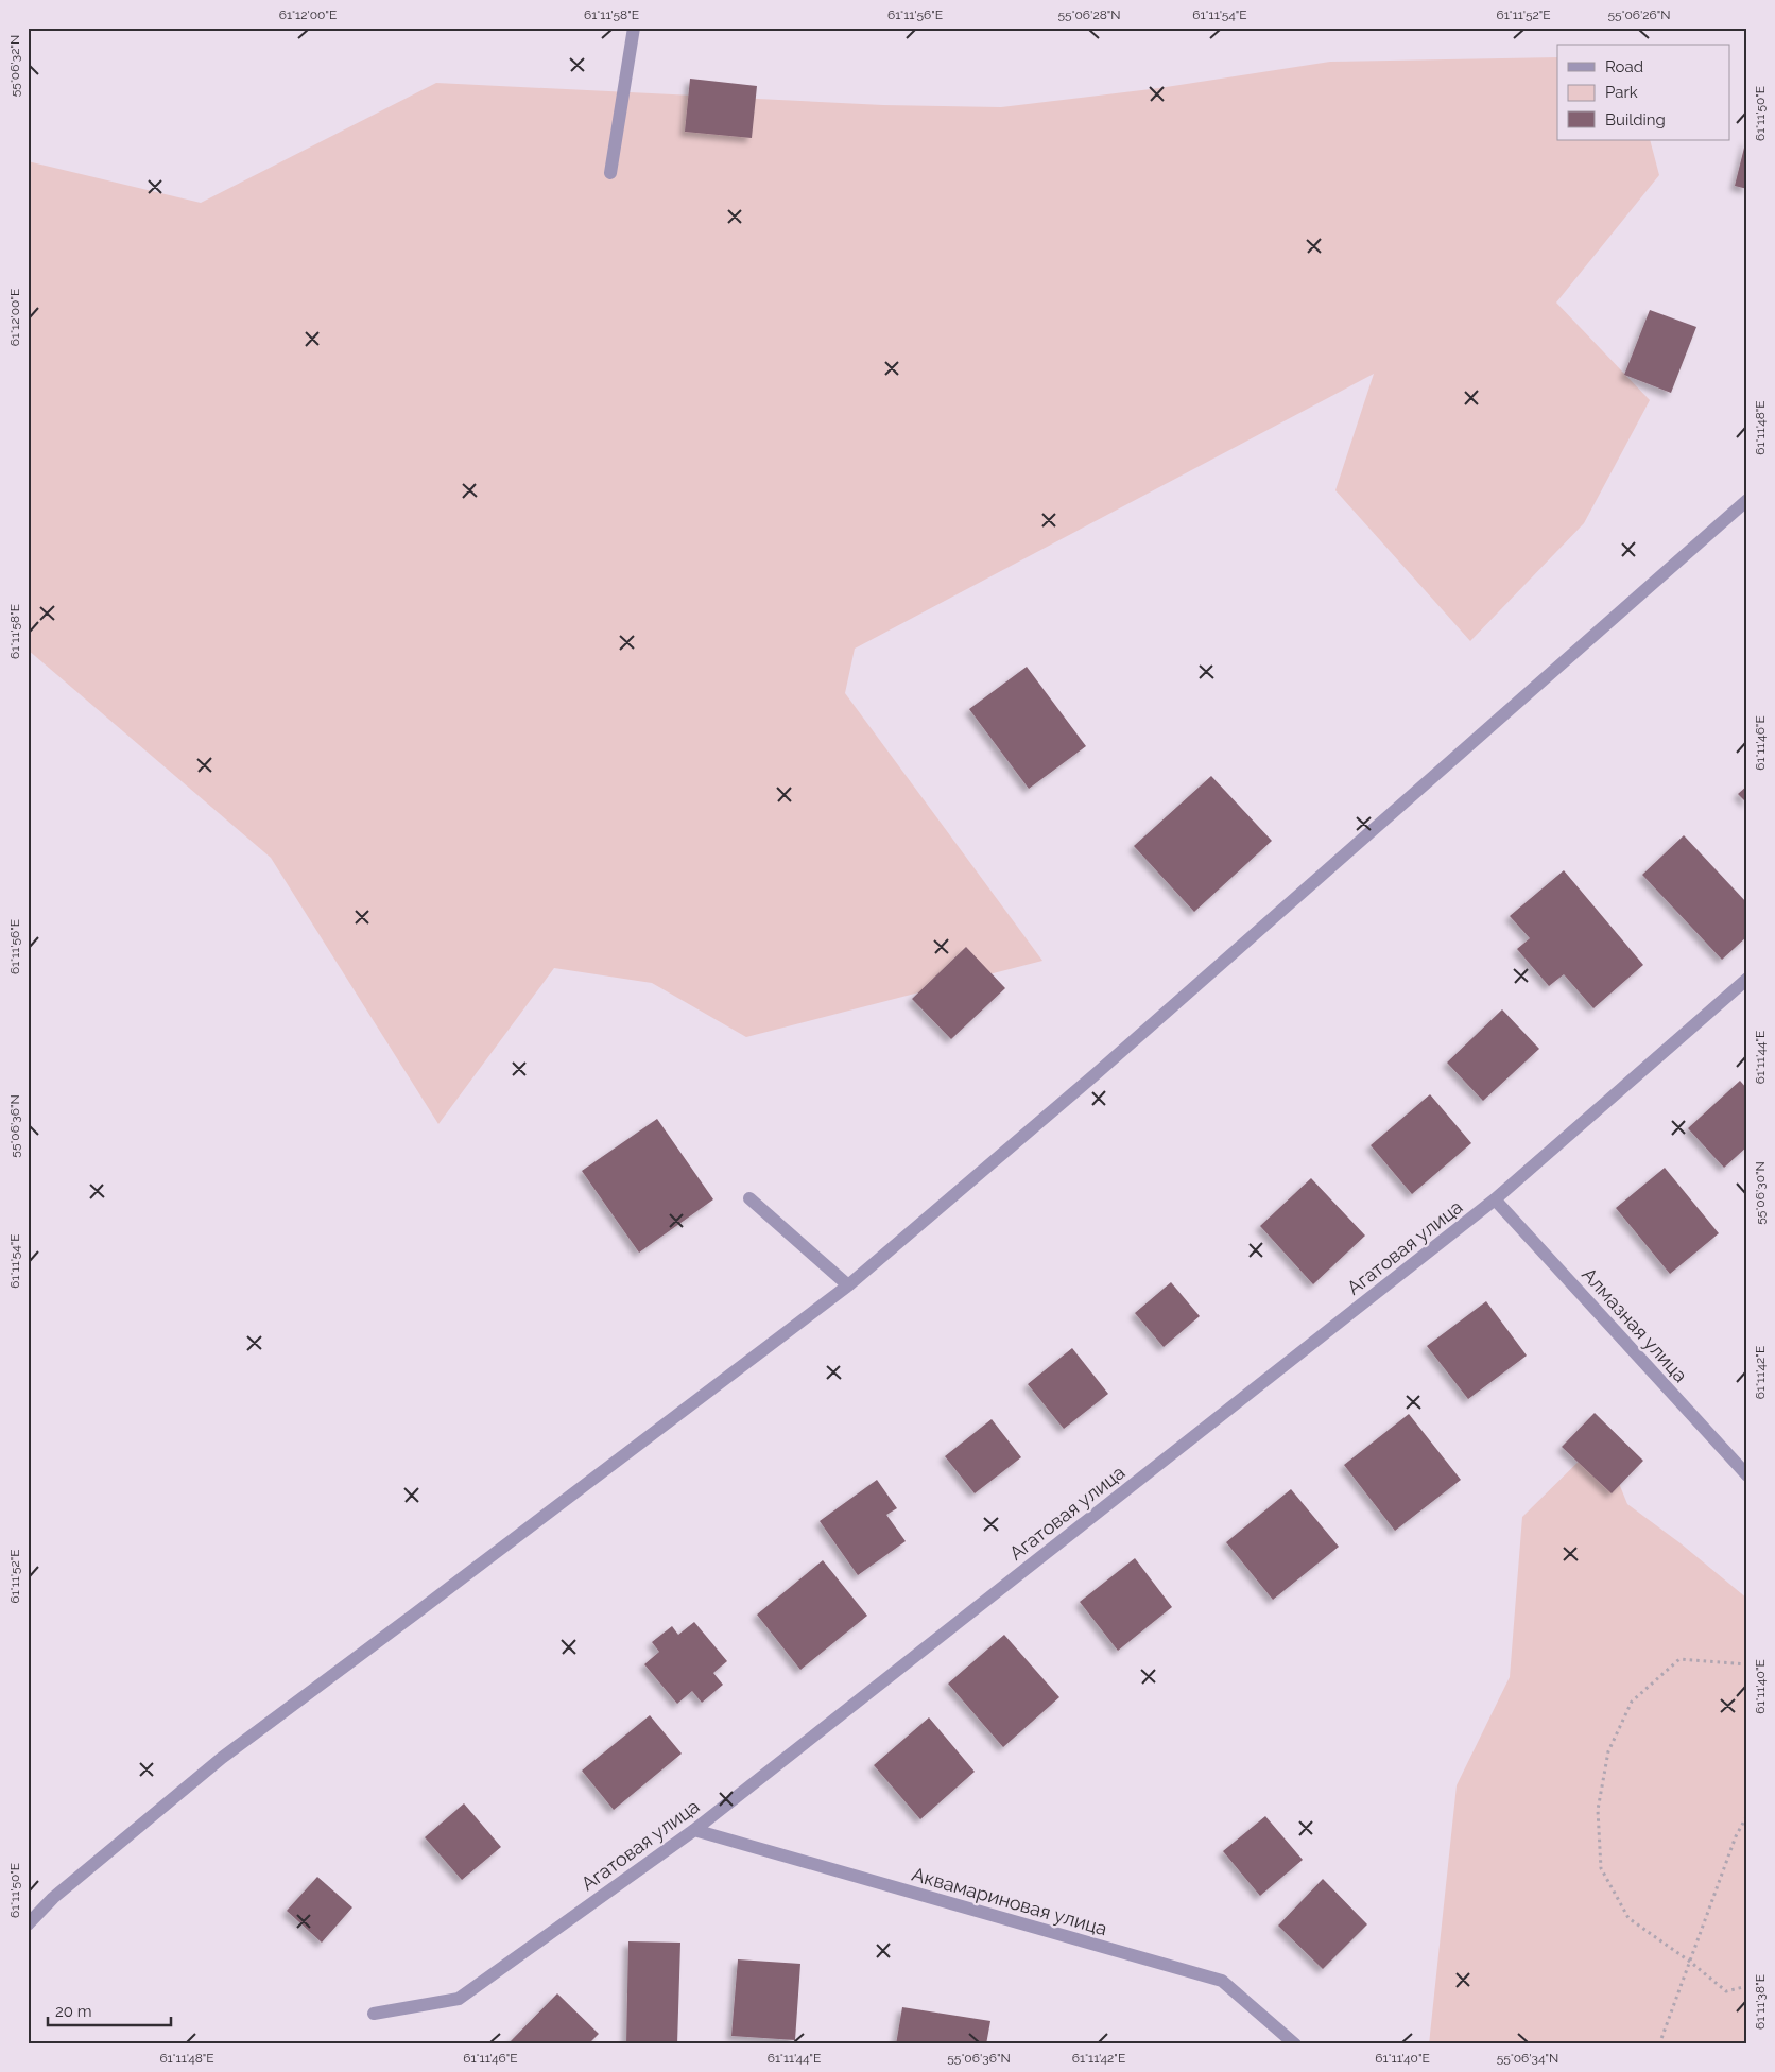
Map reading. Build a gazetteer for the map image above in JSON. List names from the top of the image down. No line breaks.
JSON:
{"streets":{"street":["Агатовая улица","Алмазная улица","Аквамариновая улица"]},"crossings":[["Агатовая улица","Алмазная улица"],["Агатовая улица","Аквамариновая улица"]],"legend":["Road","Park","Building"],"scale_bar":"20 m","coordinates":["61°12'00\"E","61°11'58\"E","61°11'56\"E","55°06'28\"N","61°11'54\"E","61°11'52\"E","55°06'26\"N","55°06'32\"N","61°11'50\"E","61°11'48\"E","61°11'46\"E","61°11'44\"E","55°06'36\"N","55°06'30\"N","61°11'42\"E","61°11'40\"E","61°11'38\"E","55°06'34\"N"]}
